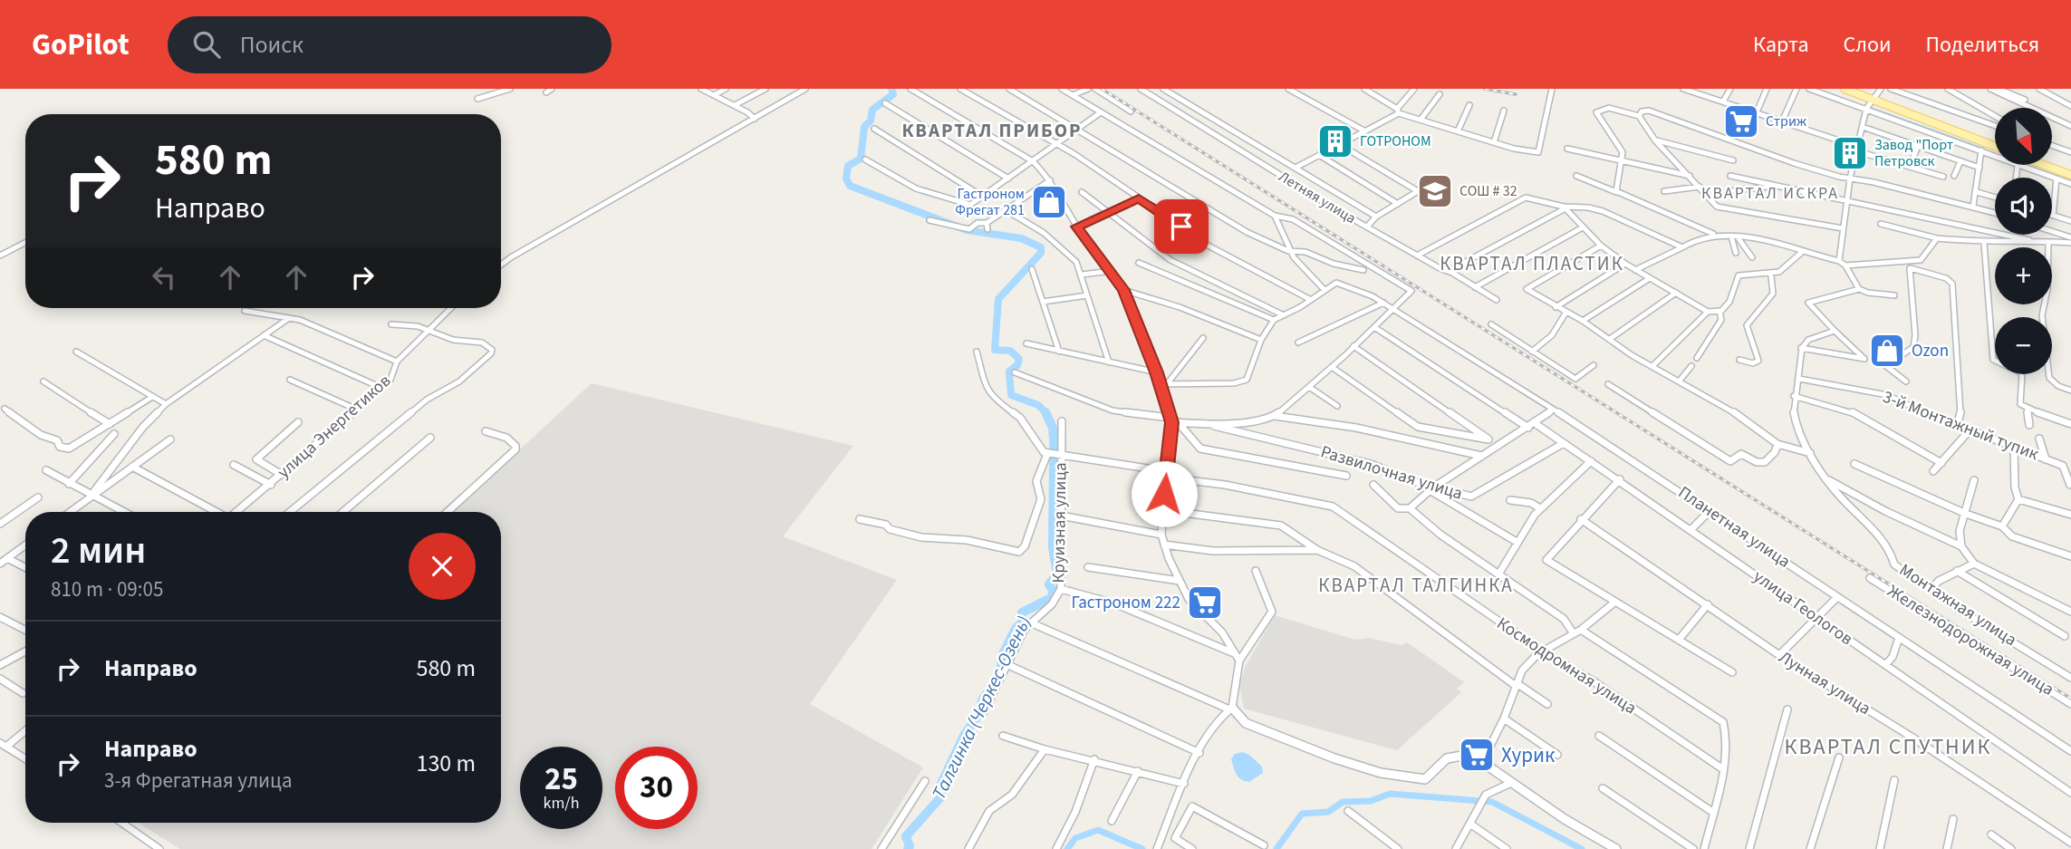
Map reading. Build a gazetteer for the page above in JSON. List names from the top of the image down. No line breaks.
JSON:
{"streets":{"street":["Летняя улица","3-й Монтажный тупик","улица Энергетиков","Развилочная улица","Круизная улица","Планетная улица","Монтажная улица","улица Геологов","Железнодорожная улица","Космодромная улица","Лунная улица"]},"crossings":[["3-й Монтажный тупик","Монтажная улица"],["Развилочная улица","улица Геологов"],["Круизная улица","Космодромная улица"]],"districts":["КВАРТАЛ ПРИБОР","КВАРТАЛ ИСКРА","КВАРТАЛ ПЛАСТИК","КВАРТАЛ ТАЛГИНКА","КВАРТАЛ СПУТНИК"],"water":["Талгинка (Черкес-Озень)"],"places":{"supermarket":["Стриж","Гастроном 222","Хурик"],"building":["ГОТРОНОМ","Завод \"Порт Петровск"],"school or university":["СОШ # 32"],"shop":["Гастроном Фрегат 281","Ozon"]},"north":"bottom right","page":{"header":"GoPilot","search":"Поиск","nav":["Карта","Слои","Поделиться"],"map_buttons":["+","−"],"turn":["580 m","Направо"],"heading":["2 мин","810 m · 09:05"],"list":[{"name":"Направо","value":"580 m"},{"name":"Направо","note":"3-я Фрегатная улица","value":"130 m"}],"speed":"25 km/h","limit":"30"}}
